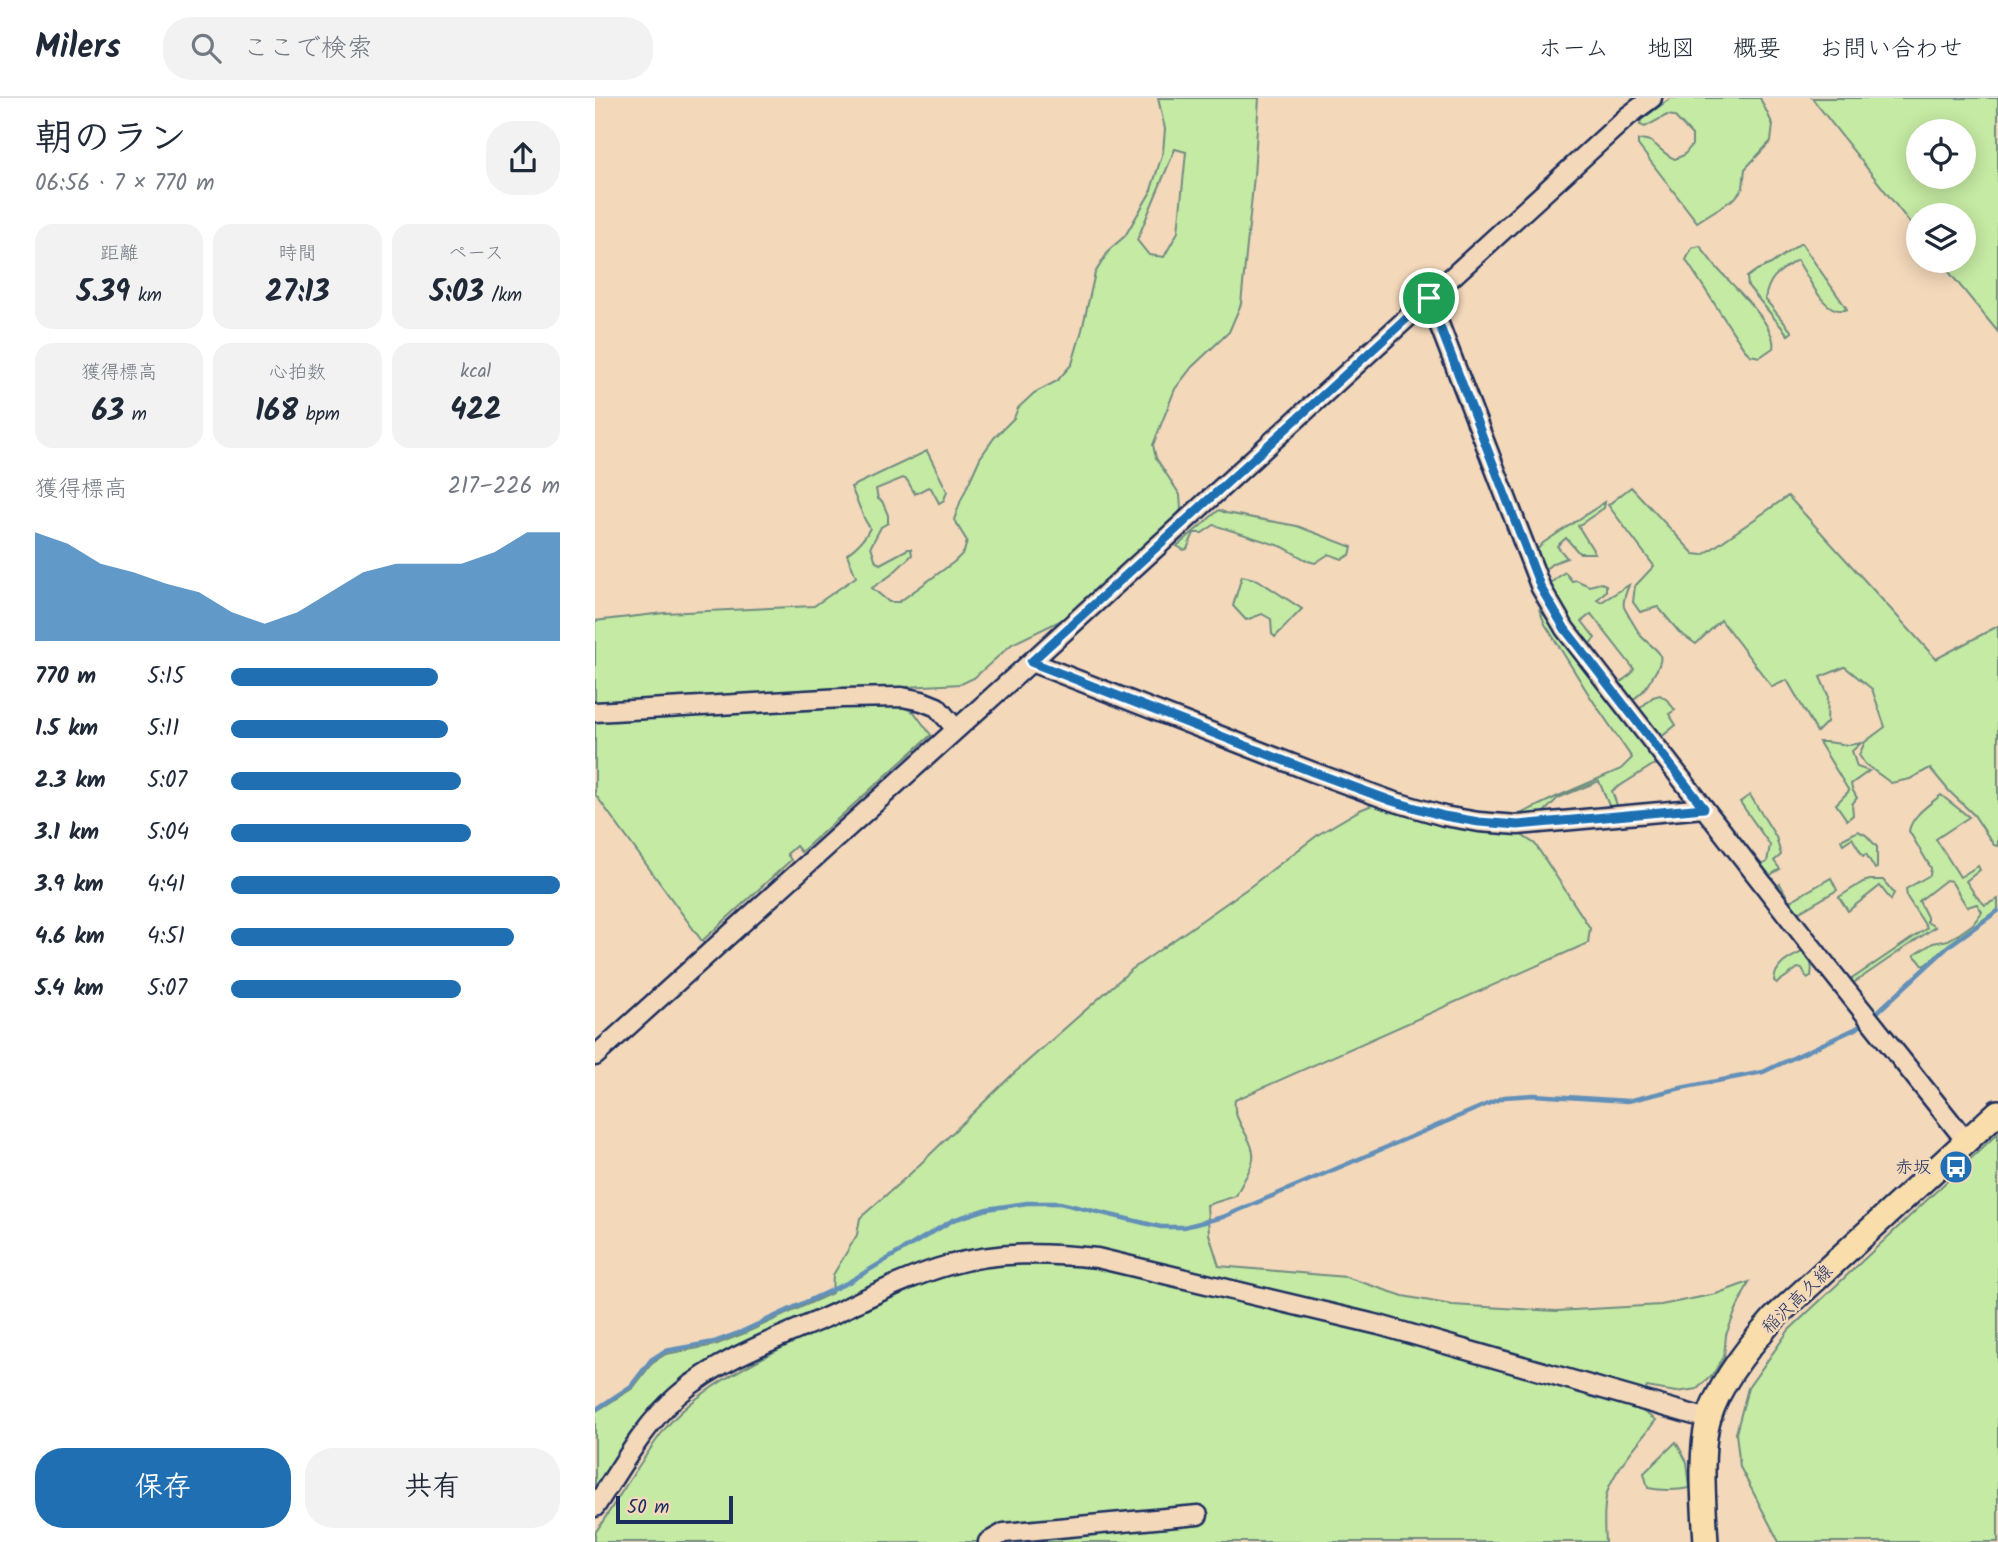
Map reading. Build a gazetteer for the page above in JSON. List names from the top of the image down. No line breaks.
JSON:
{"streets":{"main road":["稲沢高久線"]},"places":{"bus stop":["赤坂"]},"scale_bar":"50 m","page":{"header":"Milers","search":"ここで検索","nav":["ホーム","地図","概要","お問い合わせ"],"heading":["朝のラン","06:56 · 7 × 770 m"],"stats":[["距離","5.39 km"],["時間","27:13"],["ペース","5:03 /km"],["獲得標高","63 m"],["心拍数","168 bpm"],["kcal","422"]],"chart":["獲得標高","217–226 m"],"list":[{"name":"770 m","note":"5:15"},{"name":"1.5 km","note":"5:11"},{"name":"2.3 km","note":"5:07"},{"name":"3.1 km","note":"5:04"},{"name":"3.9 km","note":"4:41"},{"name":"4.6 km","note":"4:51"},{"name":"5.4 km","note":"5:07"}],"buttons":["保存","共有"],"scale":"50 m"}}
